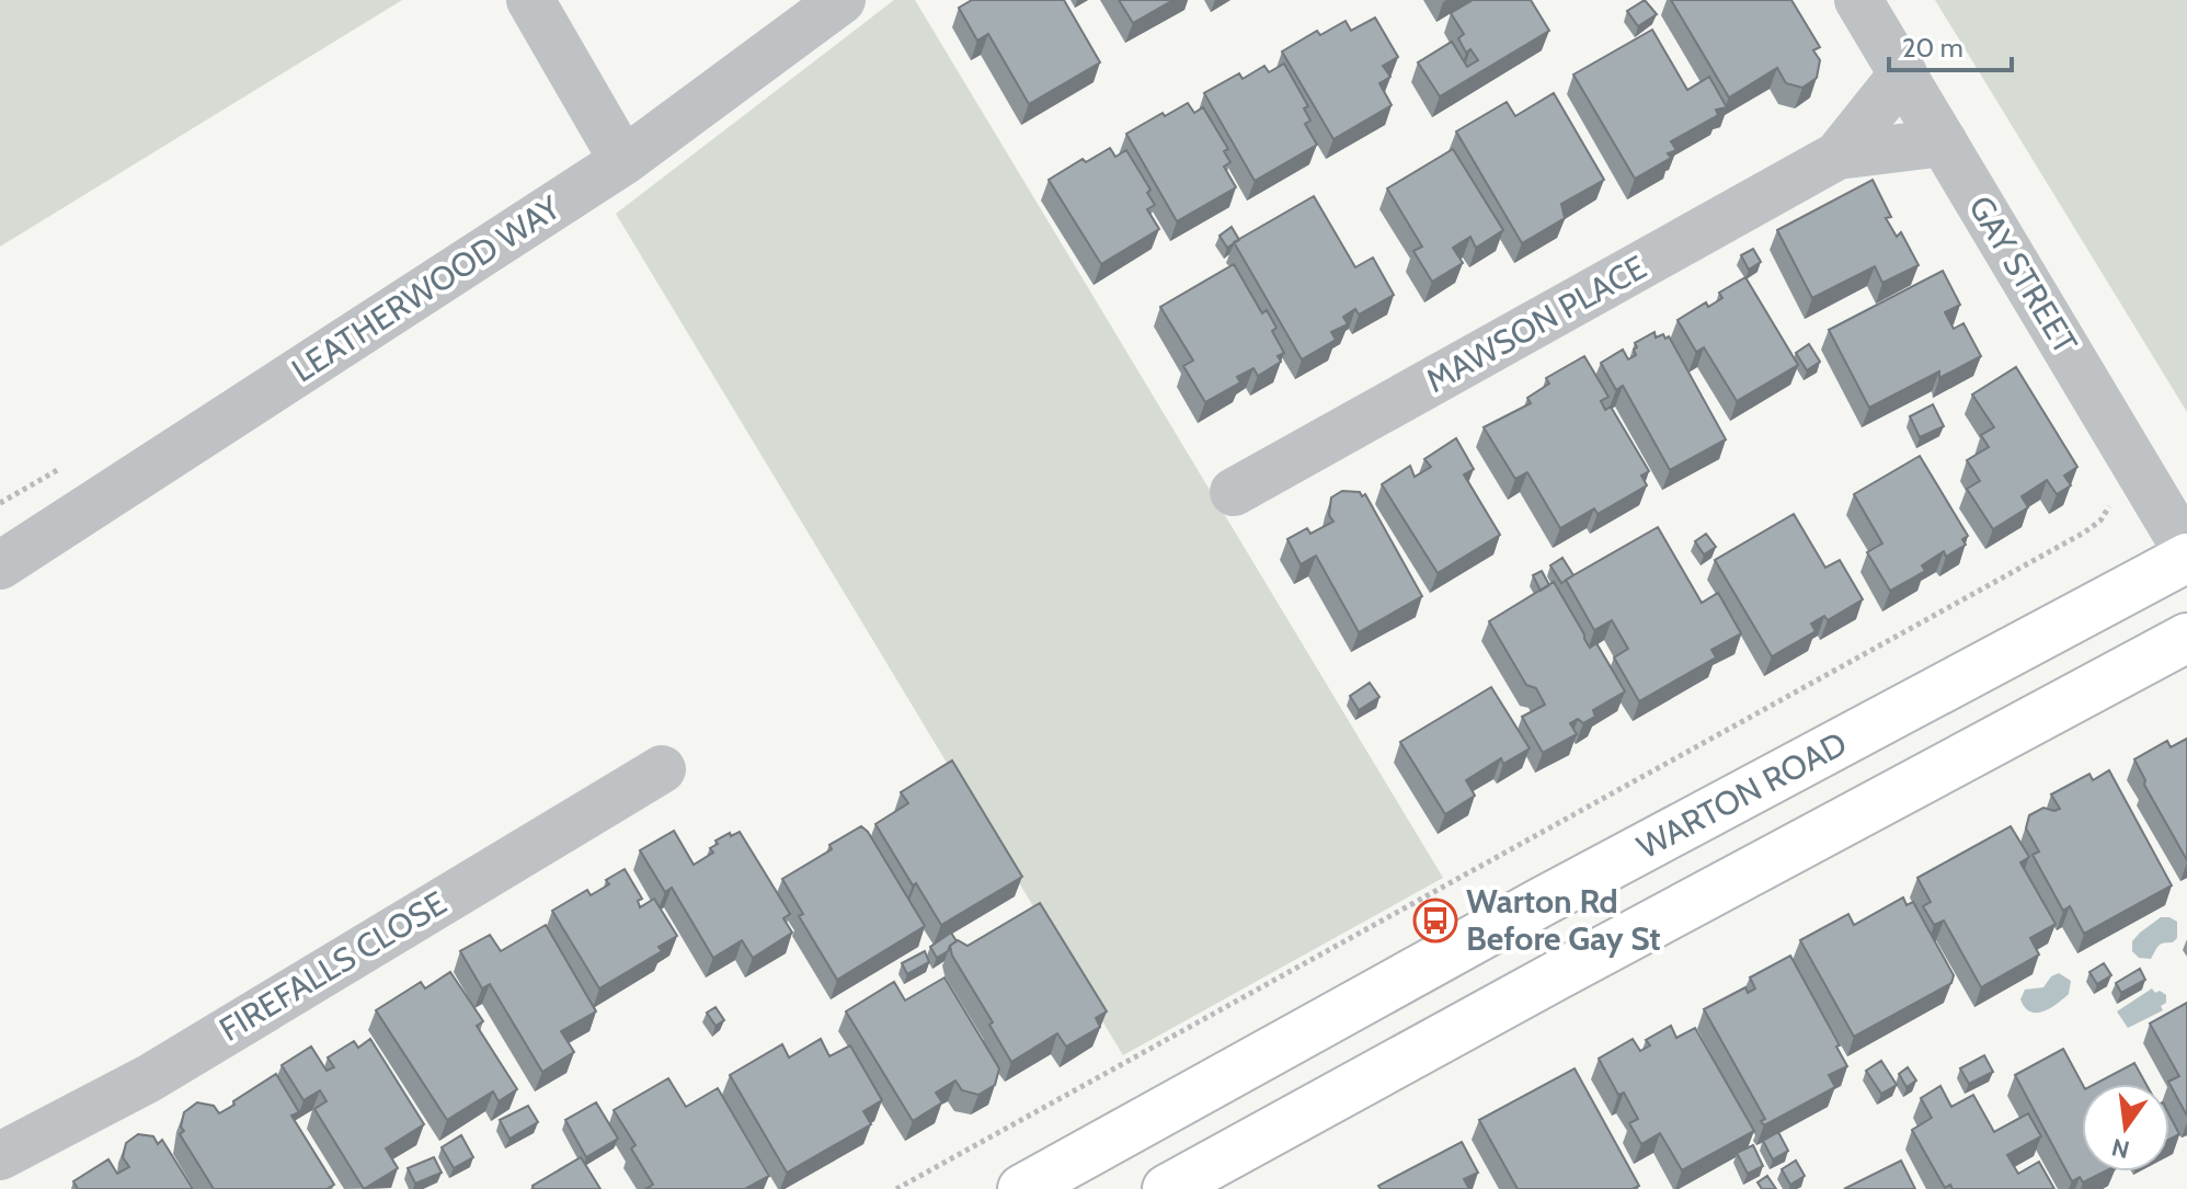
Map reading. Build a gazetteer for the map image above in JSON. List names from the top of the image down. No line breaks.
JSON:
{"streets":{"main road":["WARTON ROAD"],"street":["GAY STREET","LEATHERWOOD WAY","MAWSON PLACE","FIREFALLS CLOSE"]},"crossings":[["GAY STREET","MAWSON PLACE"],["GAY STREET","WARTON ROAD"]],"places":{"bus stop":["Warton Rd Before Gay St"]},"scale_bar":"20 m","north":"bottom"}
